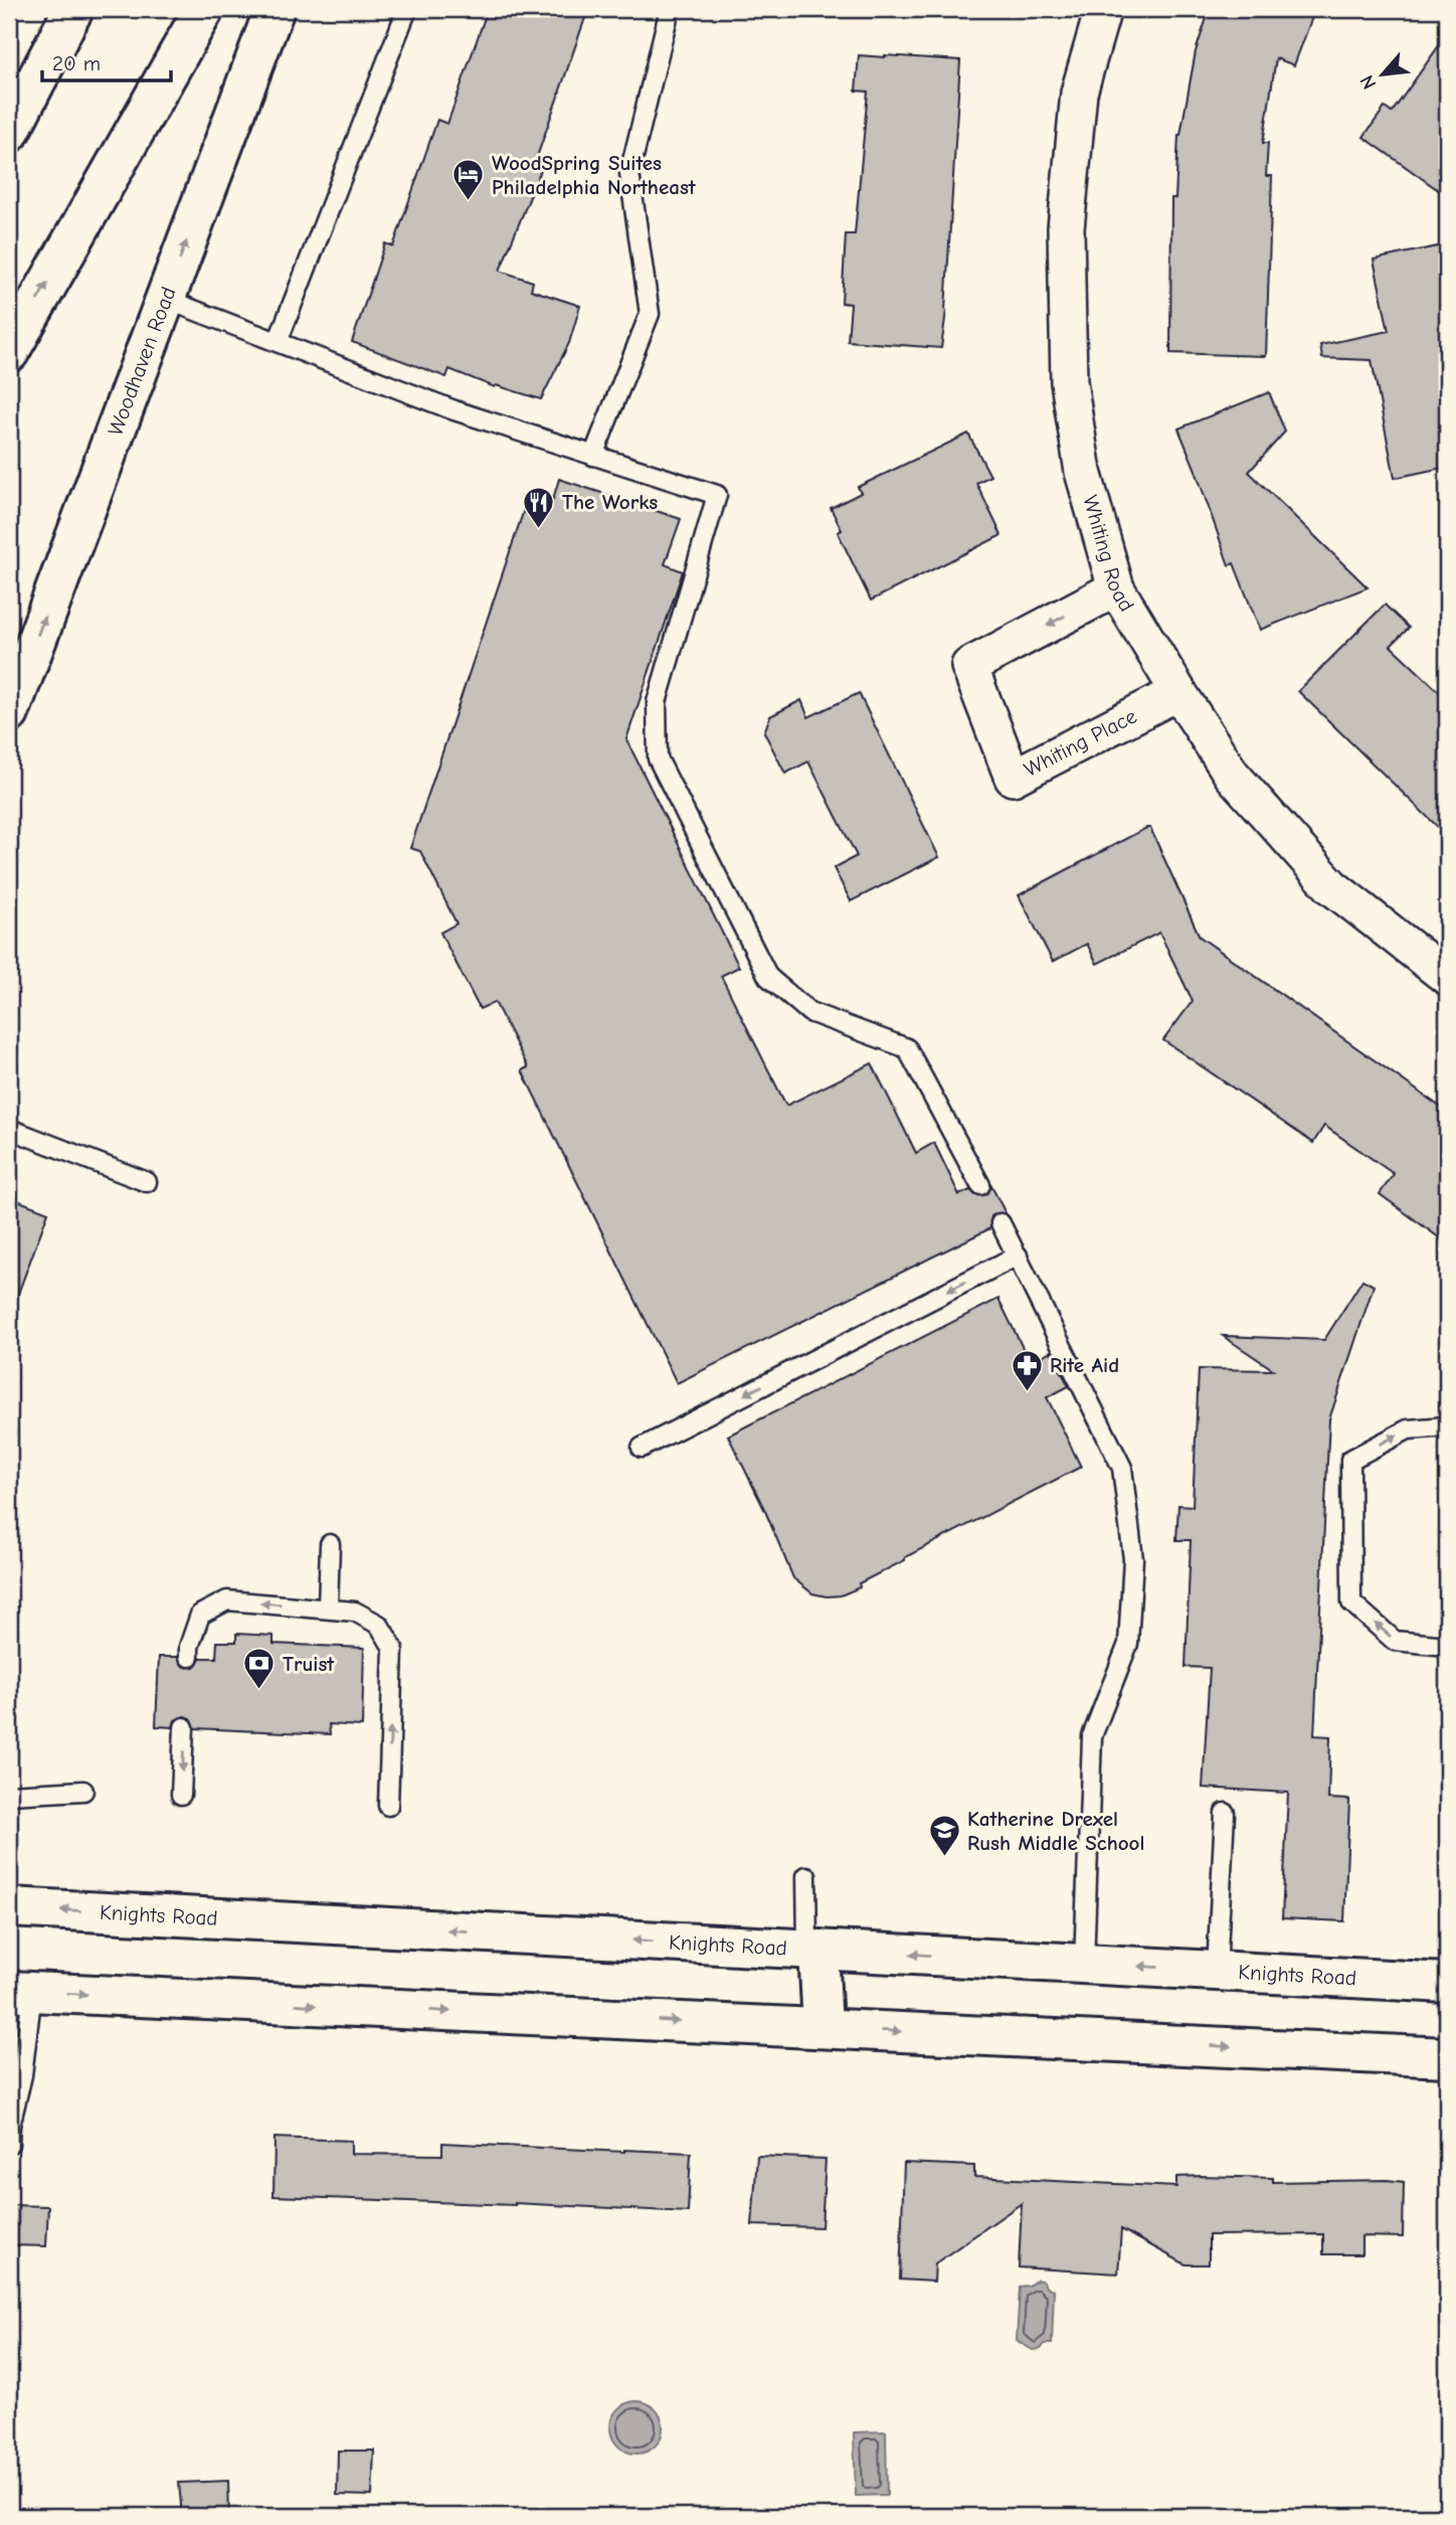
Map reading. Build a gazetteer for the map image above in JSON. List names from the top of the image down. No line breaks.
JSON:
{"streets":{"main road":["Woodhaven Road","Knights Road"],"street":["Whiting Road","Whiting Place"]},"crossings":[["Whiting Road","Whiting Place"]],"places":{"hotel":["WoodSpring Suites Philadelphia Northeast"],"restaurant":["The Works"],"pharmacy":["Rite Aid"],"bank":["Truist"],"school or university":["Katherine Drexel Rush Middle School"]},"scale_bar":"20 m","north":"bottom left"}
